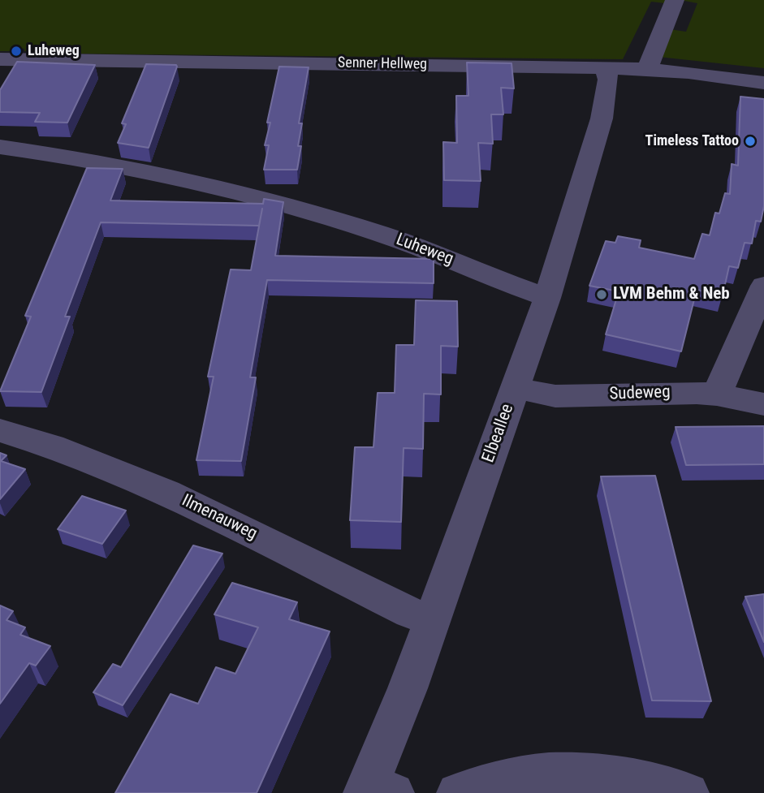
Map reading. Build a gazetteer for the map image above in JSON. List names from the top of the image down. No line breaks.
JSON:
{"streets":{"street":["Senner Hellweg","Luheweg","Sudeweg","Elbeallee","Ilmenauweg"]},"crossings":[["Senner Hellweg","Elbeallee"],["Luheweg","Elbeallee"],["Sudeweg","Elbeallee"],["Elbeallee","Ilmenauweg"]],"places":["Luheweg","Timeless Tattoo","LVM Behm & Neb"]}
